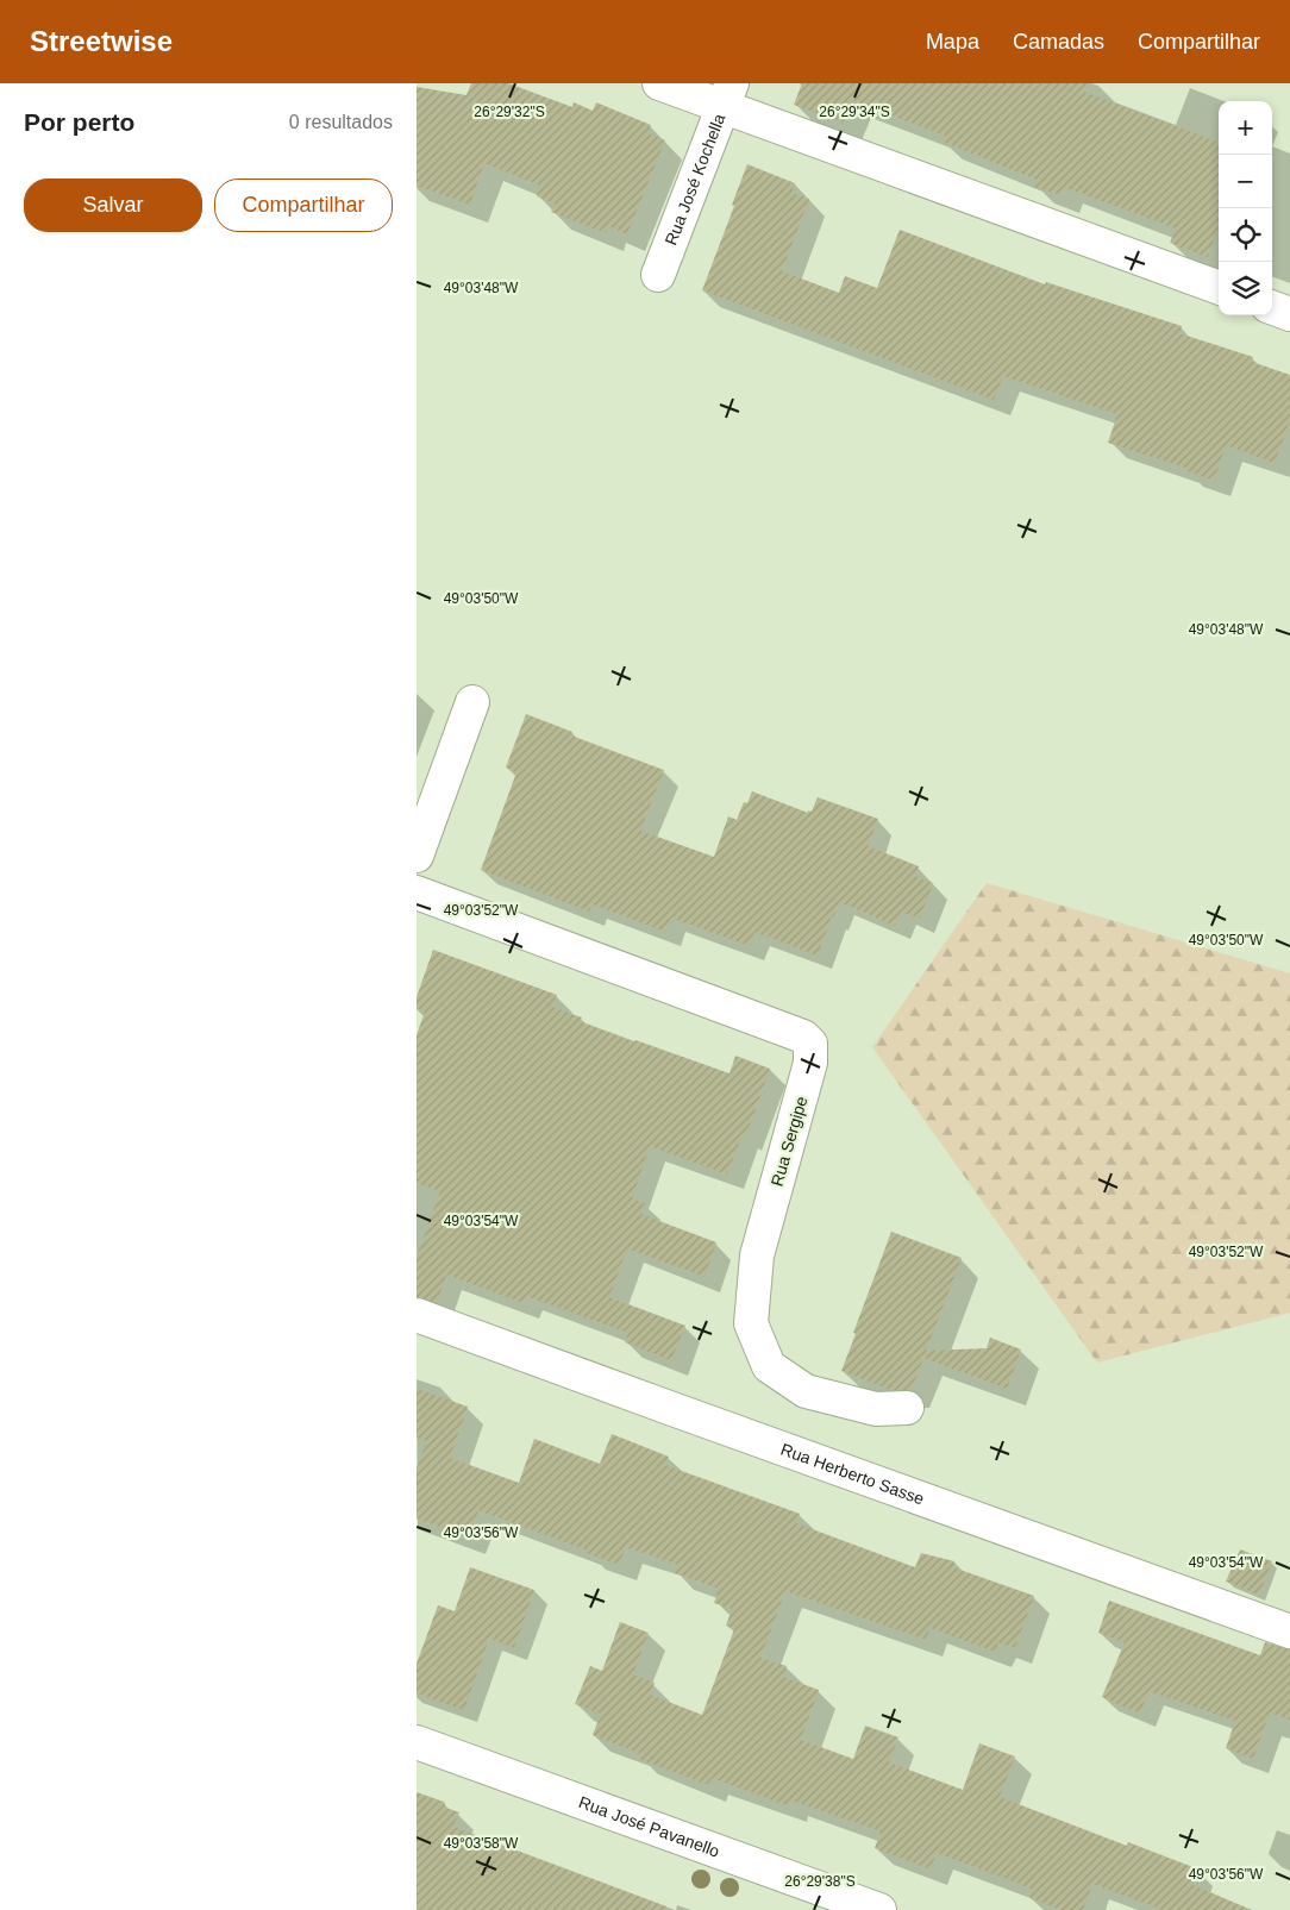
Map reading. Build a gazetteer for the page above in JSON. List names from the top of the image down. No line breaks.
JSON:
{"streets":{"street":["Rua José Kochella","Rua Sergipe","Rua Herberto Sasse","Rua José Pavanello"]},"page":{"header":"Streetwise","nav":["Mapa","Camadas","Compartilhar"],"heading":["Por perto","0 resultados"],"map_buttons":["+","−"],"buttons":["Salvar","Compartilhar"]},"coordinates":["26°29'32\"S","26°29'34\"S","49°03'48\"W","49°03'50\"W","49°03'52\"W","49°03'54\"W","49°03'56\"W","49°03'58\"W","26°29'38\"S"]}
